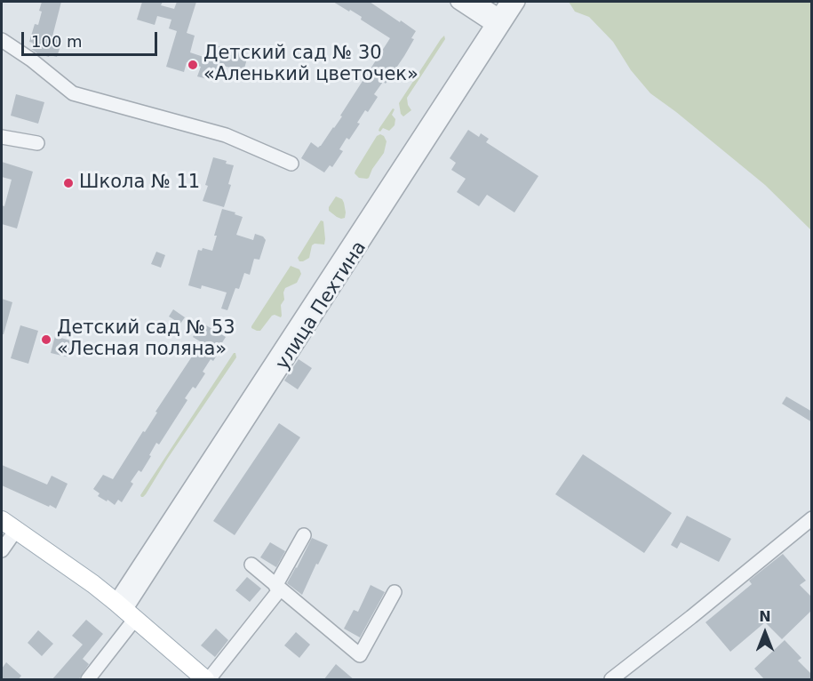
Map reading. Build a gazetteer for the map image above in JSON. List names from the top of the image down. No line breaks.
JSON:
{"streets":{"street":["улица Пехтина"]},"places":["Детский сад № 30 «Аленький цветочек»","Школа № 11","Детский сад № 53 «Лесная поляна»"],"scale_bar":"100 m","north":"top"}
